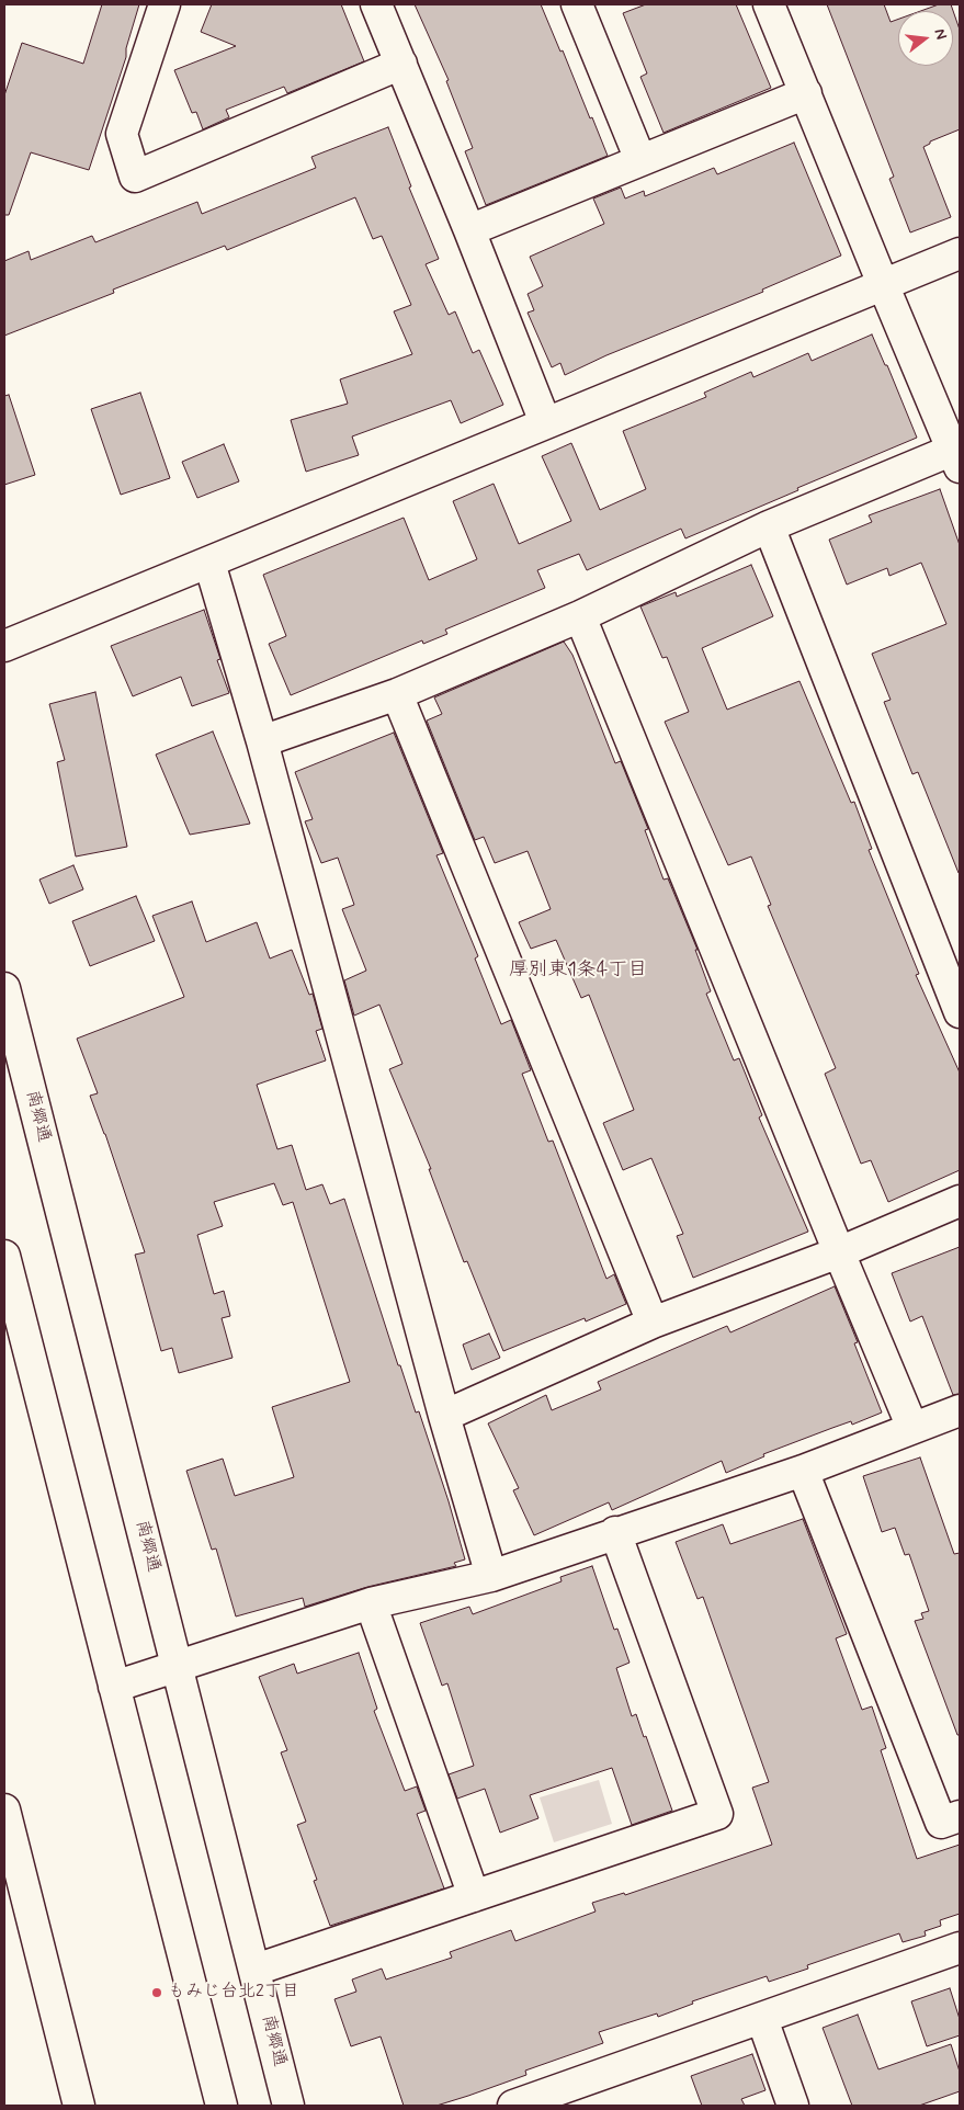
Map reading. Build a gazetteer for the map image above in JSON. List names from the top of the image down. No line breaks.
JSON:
{"streets":{"street":["南郷通"]},"districts":["厚別東1条4丁目"],"places":["もみじ台北2丁目"],"north":"right"}
